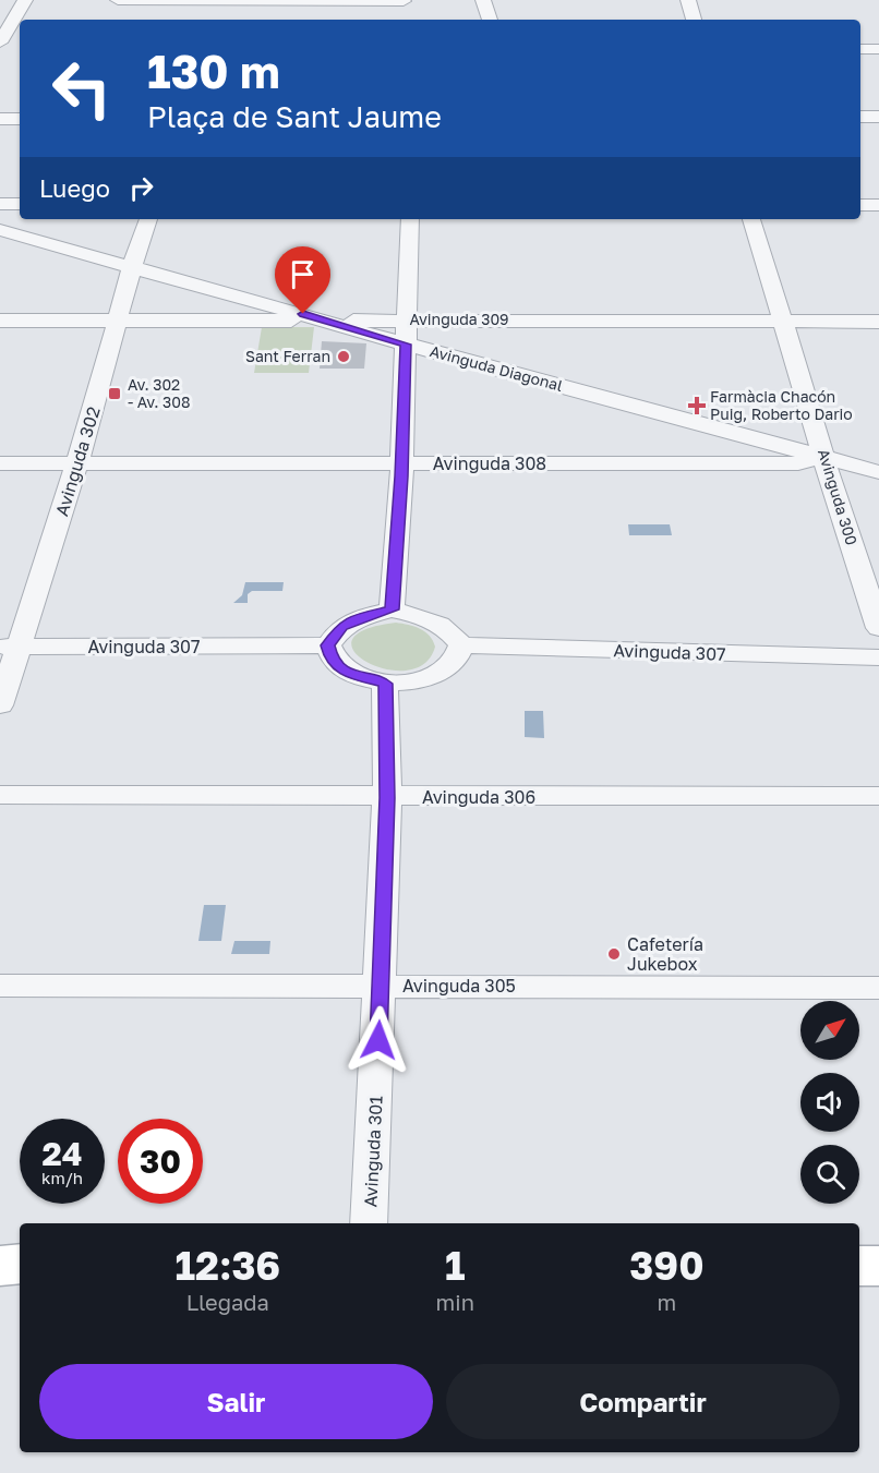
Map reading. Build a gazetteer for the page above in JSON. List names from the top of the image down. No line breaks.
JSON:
{"streets":{"street":["Avinguda 309","Avinguda Diagonal","Avinguda 302","Avinguda 308","Avinguda 300","Avinguda 307","Avinguda 306","Avinguda 305","Avinguda 301"]},"crossings":[["Avinguda 309","Avinguda Diagonal"],["Avinguda 309","Avinguda 302"],["Avinguda 309","Avinguda 300"],["Avinguda Diagonal","Avinguda 302"],["Avinguda Diagonal","Avinguda 308"],["Avinguda Diagonal","Avinguda 300"],["Avinguda 302","Avinguda 308"],["Avinguda 302","Avinguda 307"],["Avinguda 308","Avinguda 300"],["Avinguda 306","Avinguda 301"],["Avinguda 305","Avinguda 301"]],"places":{"other":["Sant Ferran","Cafetería Jukebox"],"transit":["Av. 302 - Av. 308"],"health":["Farmàcia Chacón Puig, Roberto Dario"]},"north":"top right","page":{"turn":["130 m","Plaça de Sant Jaume"],"then":"Luego","speed":"24 km/h","limit":"30","eta":["12:36","Llegada","1","min","390","m"],"buttons":["Salir","Compartir"]}}
